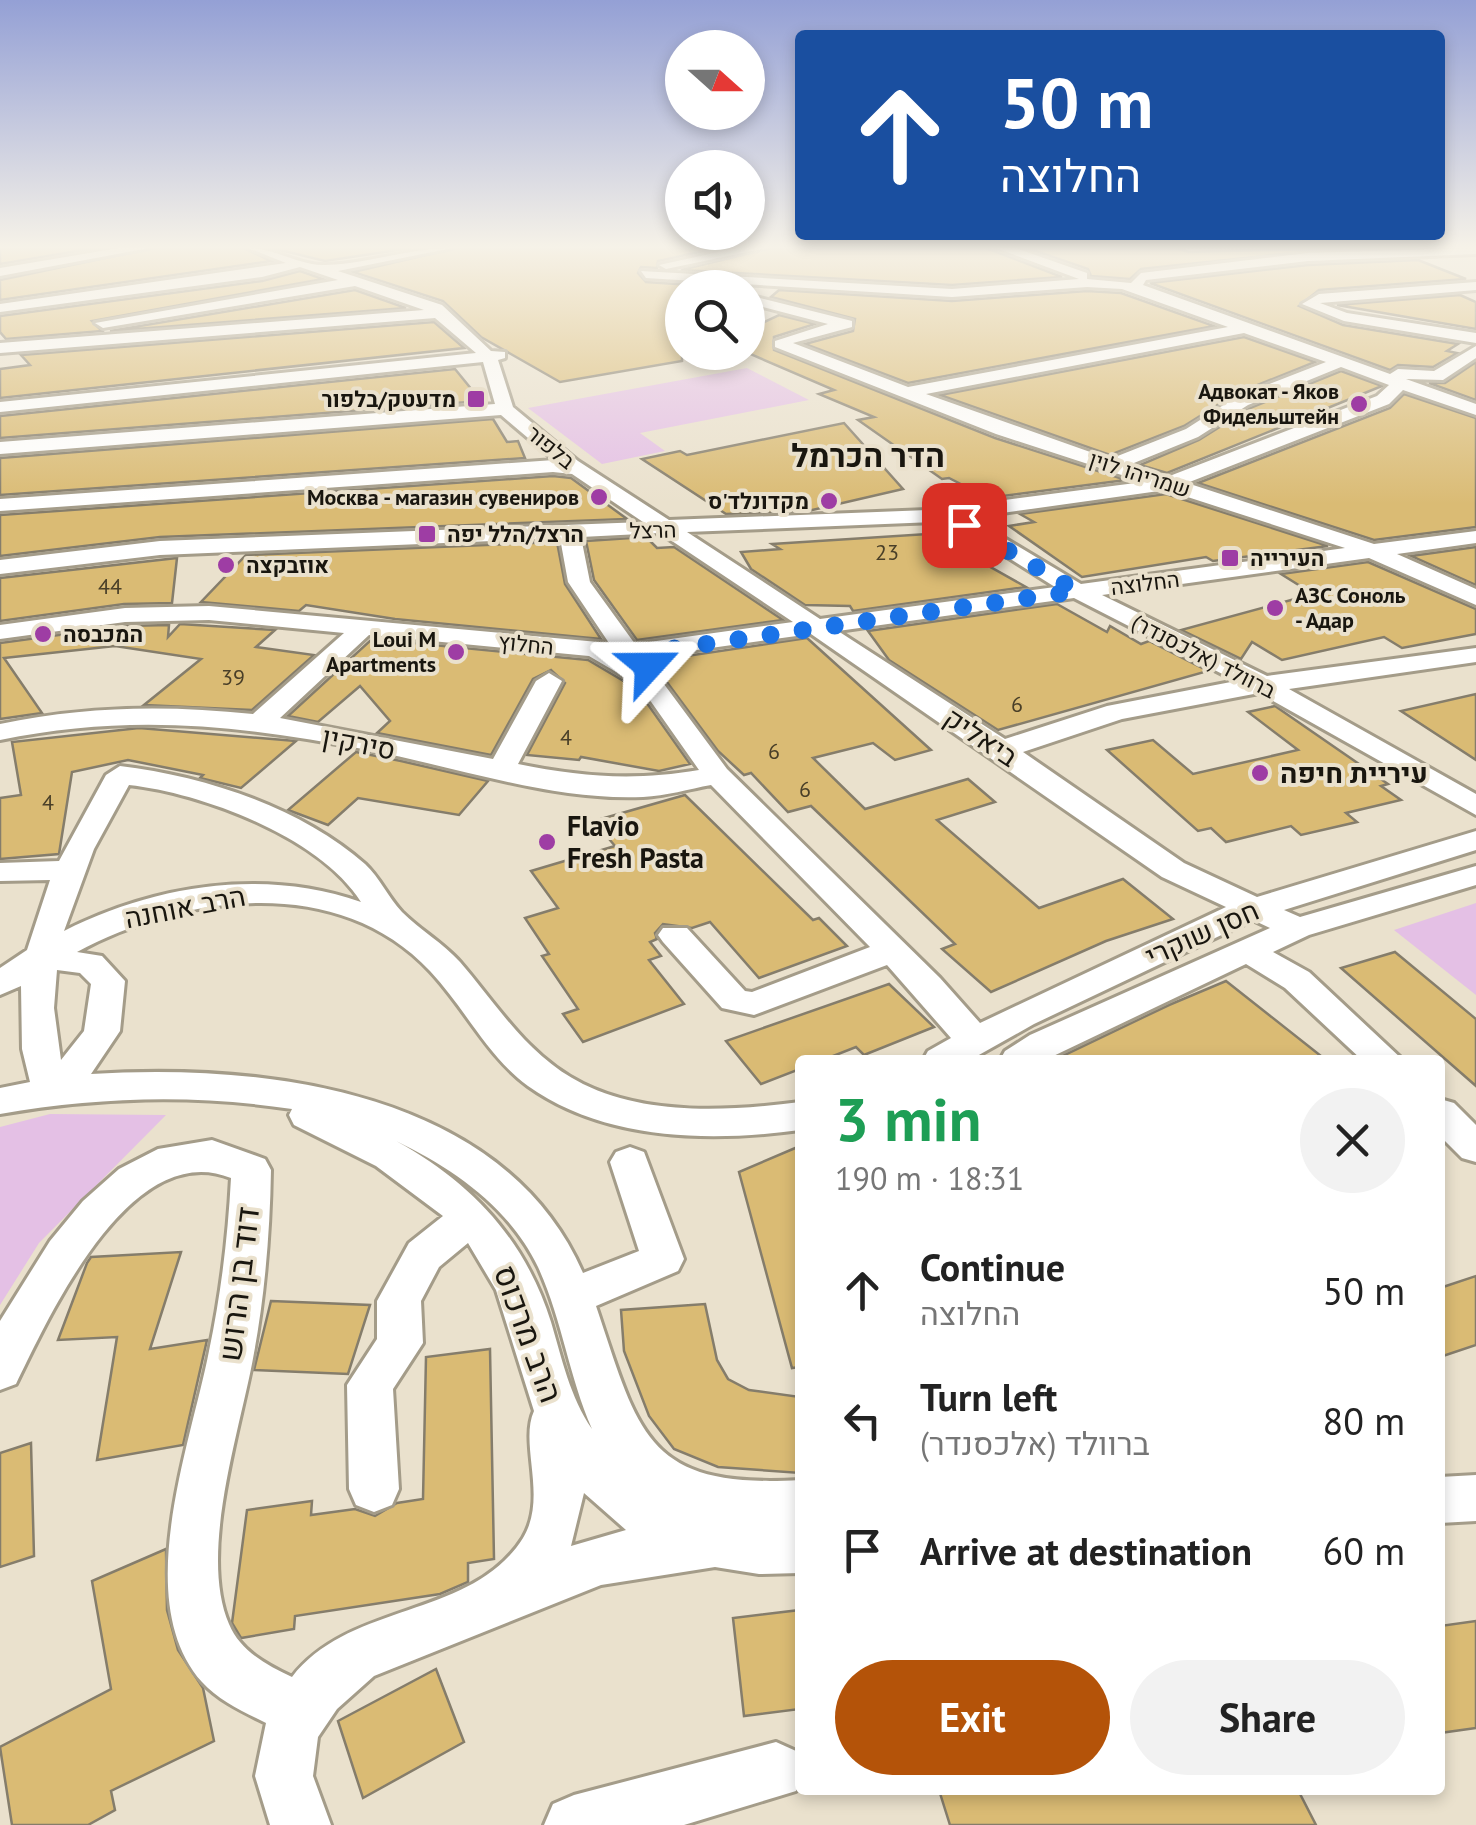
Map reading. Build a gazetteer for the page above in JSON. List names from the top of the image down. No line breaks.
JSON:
{"streets":{"street":["בלפור","שמריהו לוין","הרצל","החלוצה","החלוץ","ברוולד (אלכסנדר)","ביאליק","סירקין","הרב אוחנה","חסן שוקרי","דוד בן הרוש","הרב מרכוס"]},"crossings":[["בלפור","הרצל"],["בלפור","ביאליק"],["שמריהו לוין","הרצל"],["שמריהו לוין","החלוצה"],["הרצל","ברוולד (אלכסנדר)"],["הרצל","ביאליק"],["החלוצה","ברוולד (אלכסנדר)"],["החלוצה","ביאליק"],["ביאליק","חסן שוקרי"]],"districts":["הדר הכרמל"],"places":{"transit":["מדעטק/בלפור","הרצל/הלל יפה","העירייה"],"other":["Адвокат - Яков Фидельштейн","Москва - магазин сувениров","מקדונלד'ס","אוזבקצה","АЗС Соноль - Адар","המכבסה","Loui M Apartments","עיריית חיפה","Flavio Fresh Pasta"]},"house_numbers":["23","44","39","6","4","6","6","4"],"north":"right","page":{"turn":["50 m","החלוצה"],"heading":["3 min","190 m · 18:31"],"list":[{"name":"Continue","note":"החלוצה","value":"50 m"},{"name":"Turn left","note":"ברוולד (אלכסנדר)","value":"80 m"},{"name":"Arrive at destination","value":"60 m"}],"buttons":["Exit","Share"]}}
